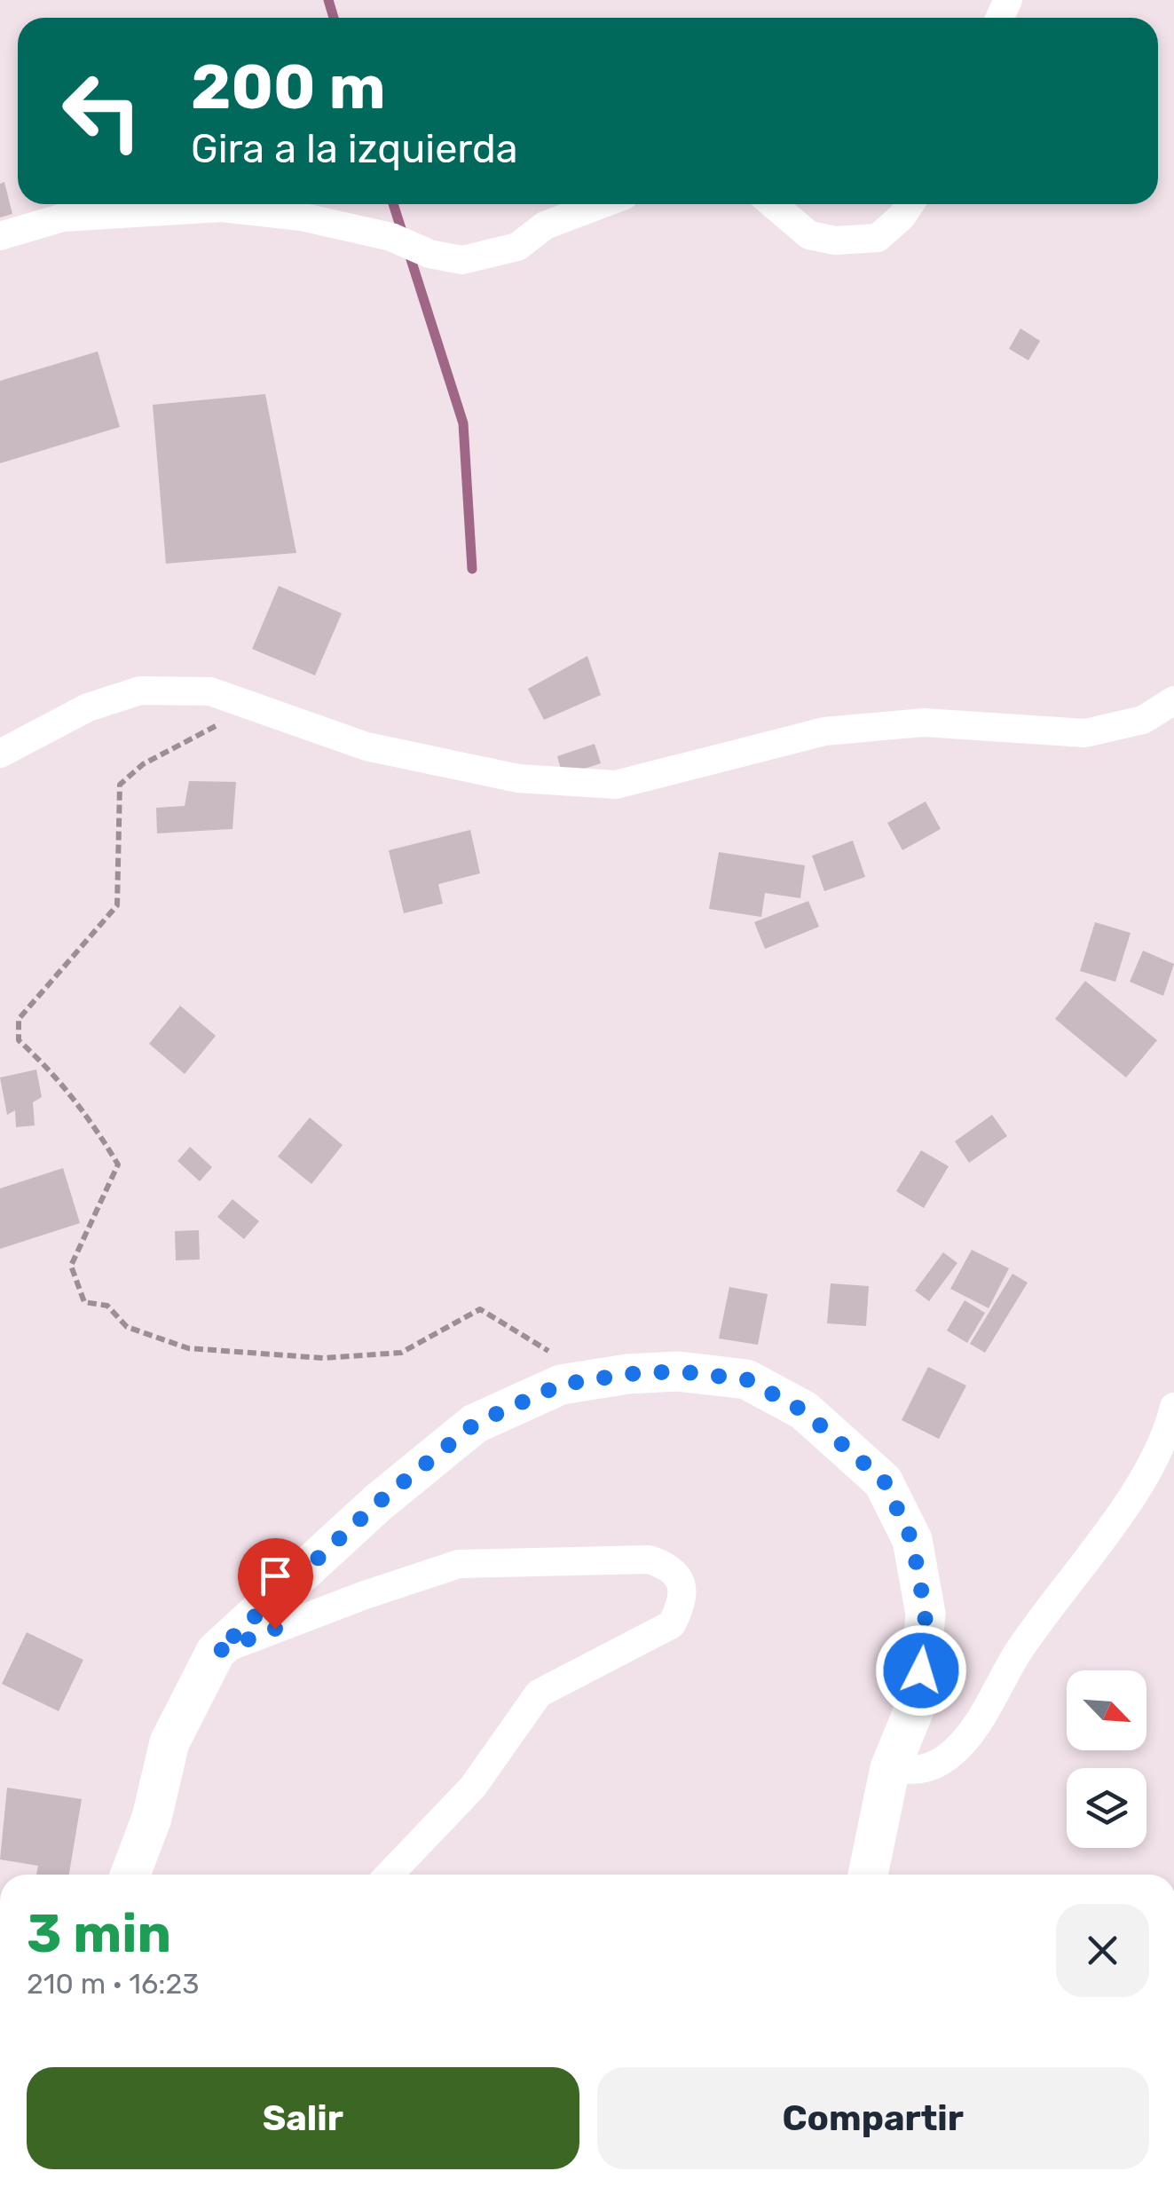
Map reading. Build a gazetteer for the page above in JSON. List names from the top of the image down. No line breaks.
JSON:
{"north":"bottom right","page":{"turn":["200 m","Gira a la izquierda"],"heading":["3 min","210 m · 16:23"],"buttons":["Salir","Compartir"]}}
